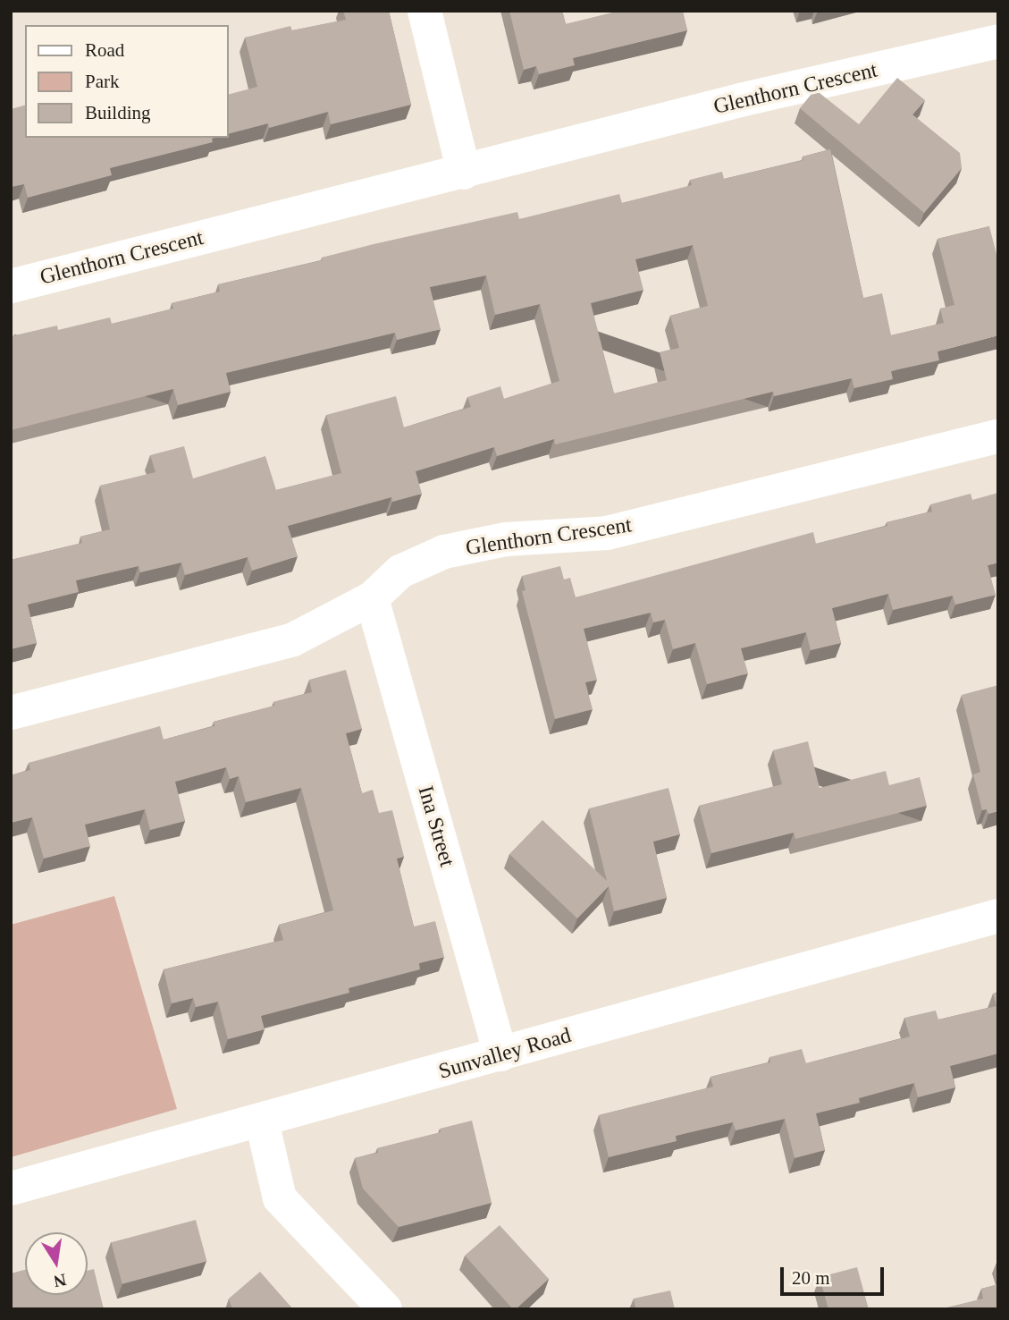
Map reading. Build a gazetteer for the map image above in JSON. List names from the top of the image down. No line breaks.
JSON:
{"streets":{"street":["Glenthorn Crescent","Ina Street","Sunvalley Road"]},"crossings":[["Glenthorn Crescent","Ina Street"],["Ina Street","Sunvalley Road"]],"legend":["Road","Park","Building"],"scale_bar":"20 m","north":"bottom"}
